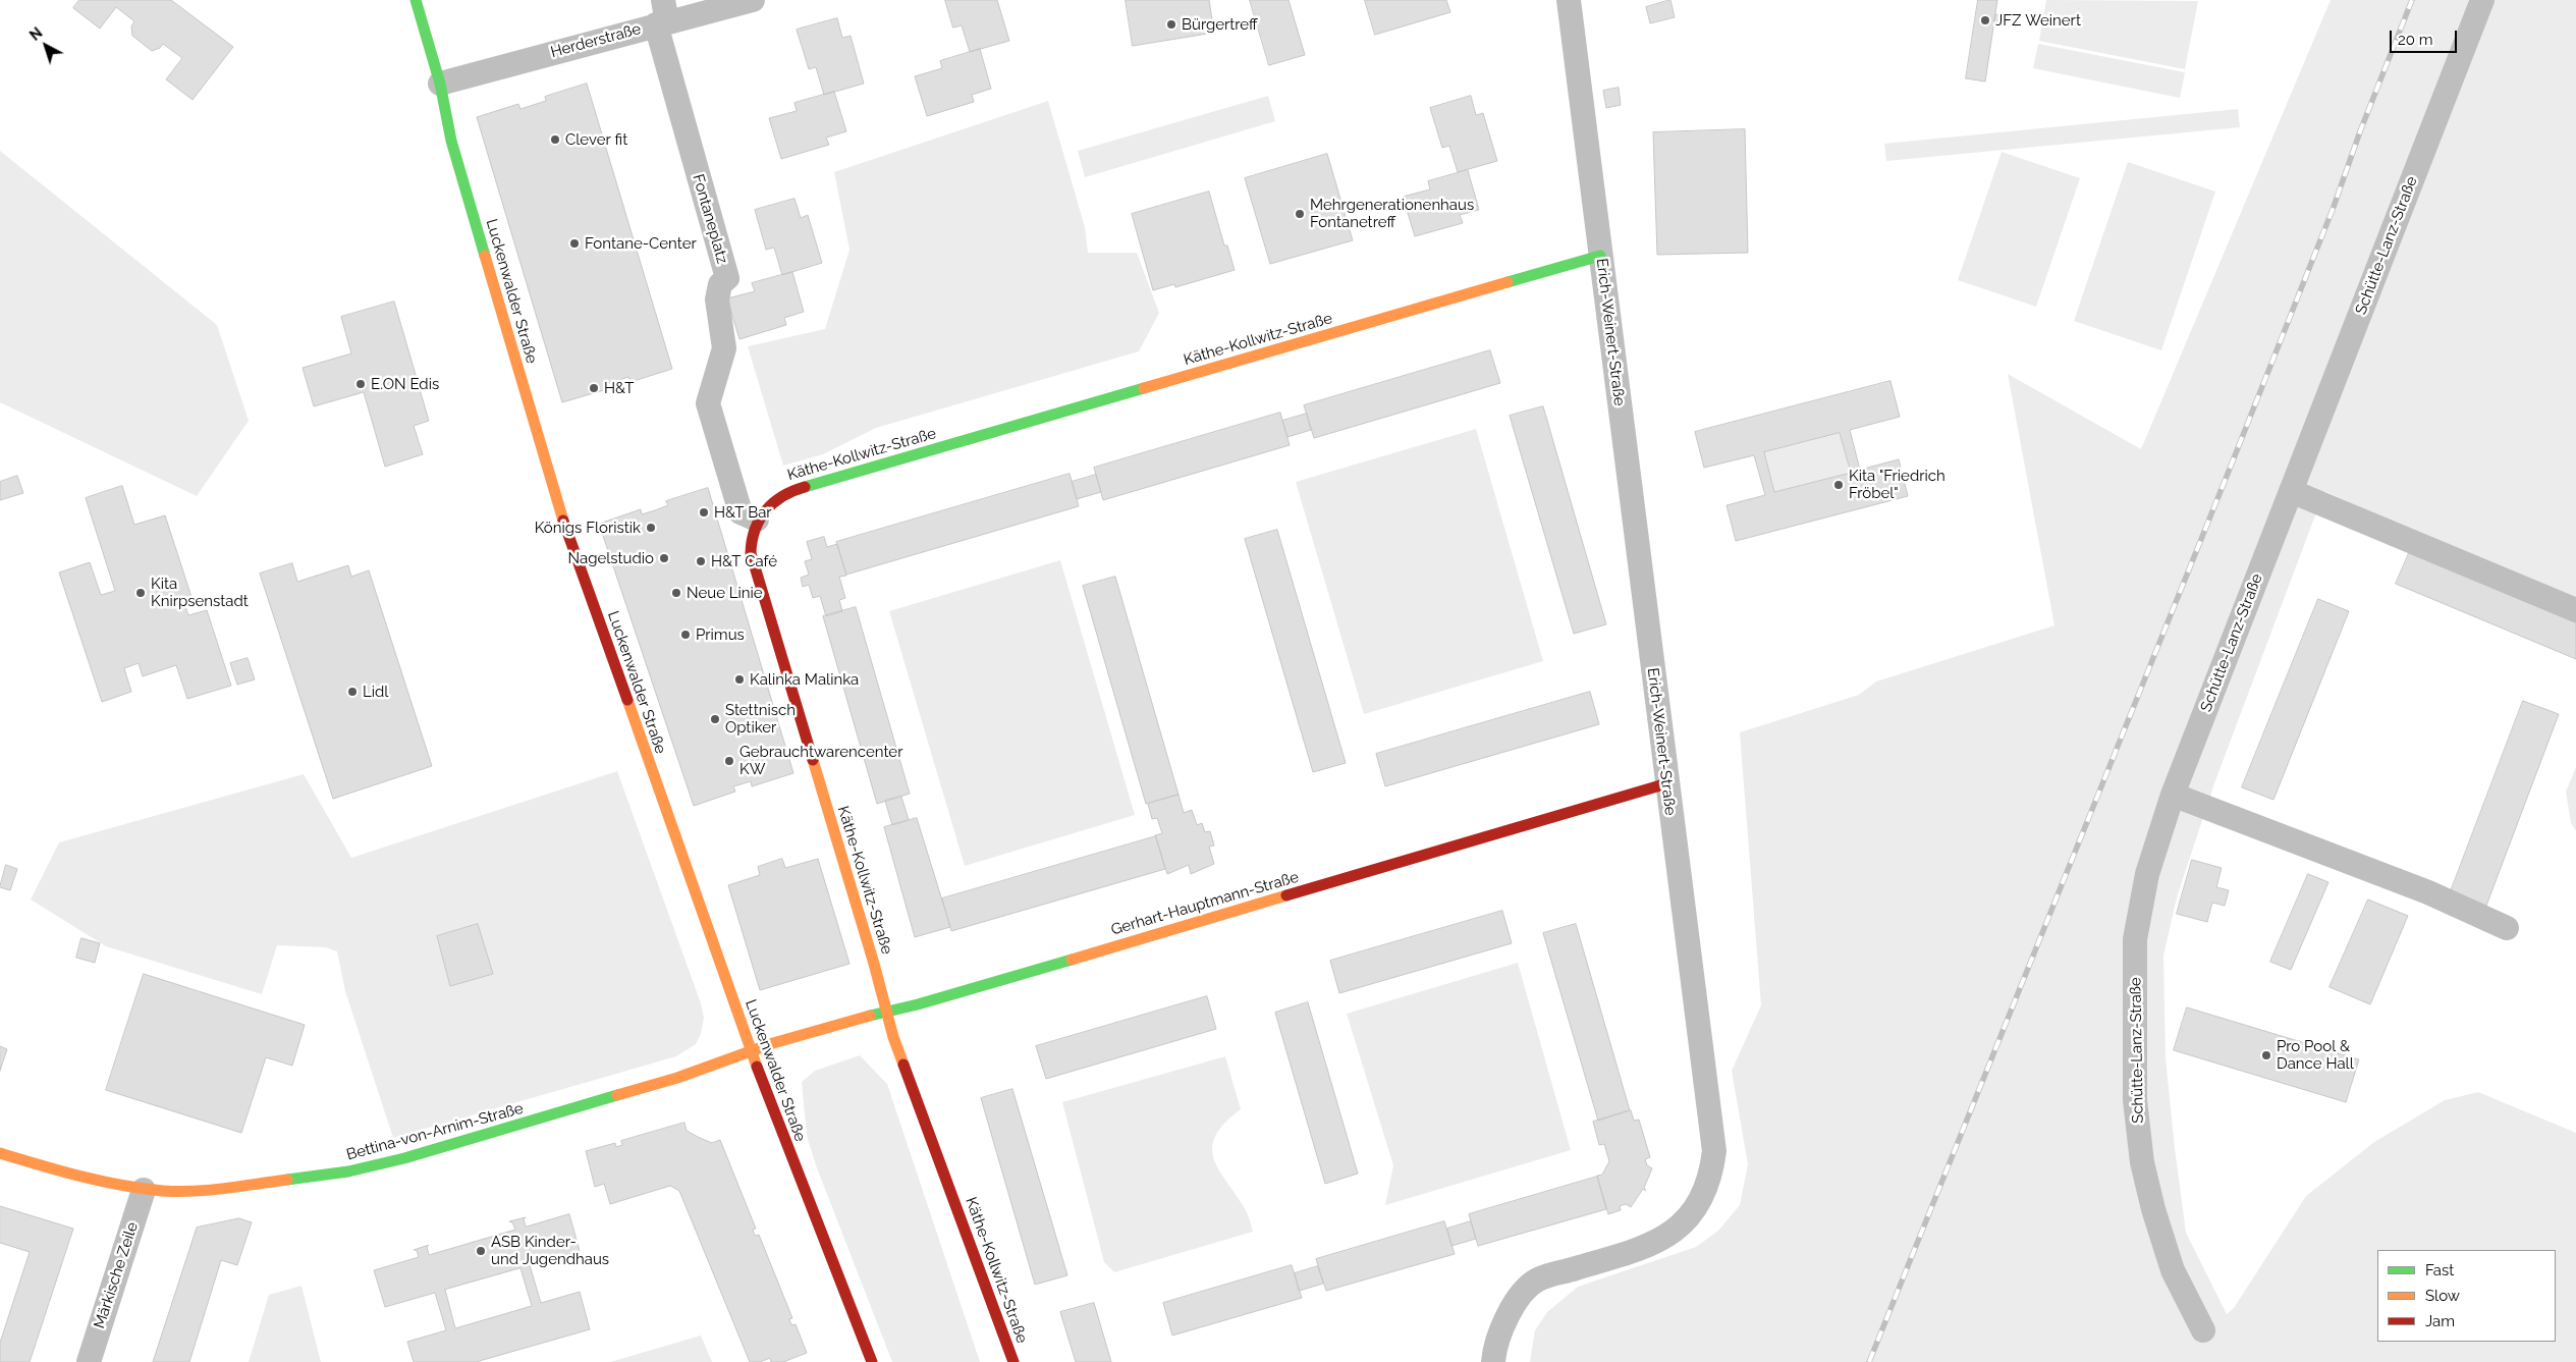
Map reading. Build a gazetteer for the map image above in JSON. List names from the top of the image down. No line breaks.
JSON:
{"streets":{"street":["Herderstraße","Fontaneplatz","Schütte-Lanz-Straße","Luckenwalder Straße","Erich-Weinert-Straße","Käthe-Kollwitz-Straße","Gerhart-Hauptmann-Straße","Bettina-von-Arnim-Straße","Märkische Zeile"]},"crossings":[["Herderstraße","Fontaneplatz"],["Herderstraße","Luckenwalder Straße"],["Fontaneplatz","Käthe-Kollwitz-Straße"],["Luckenwalder Straße","Gerhart-Hauptmann-Straße"],["Luckenwalder Straße","Bettina-von-Arnim-Straße"],["Erich-Weinert-Straße","Käthe-Kollwitz-Straße"],["Erich-Weinert-Straße","Gerhart-Hauptmann-Straße"],["Käthe-Kollwitz-Straße","Gerhart-Hauptmann-Straße"],["Gerhart-Hauptmann-Straße","Bettina-von-Arnim-Straße"],["Bettina-von-Arnim-Straße","Märkische Zeile"]],"places":["JFZ Weinert","Bürgertreff","Clever fit","Mehrgenerationenhaus Fontanetreff","Fontane-Center","E.ON Edis","H&T","Kita \"Friedrich Fröbel\"","H&T Bar","Königs Floristik","Nagelstudio","H&T Café","Kita Knirpsenstadt","Neue Linie","Primus","Kalinka Malinka","Lidl","Stettnisch Optiker","Gebrauchtwarencenter KW","Pro Pool & Dance Hall","ASB Kinder- und Jugendhaus"],"legend":["Fast","Slow","Jam"],"scale_bar":"20 m","north":"top left"}
